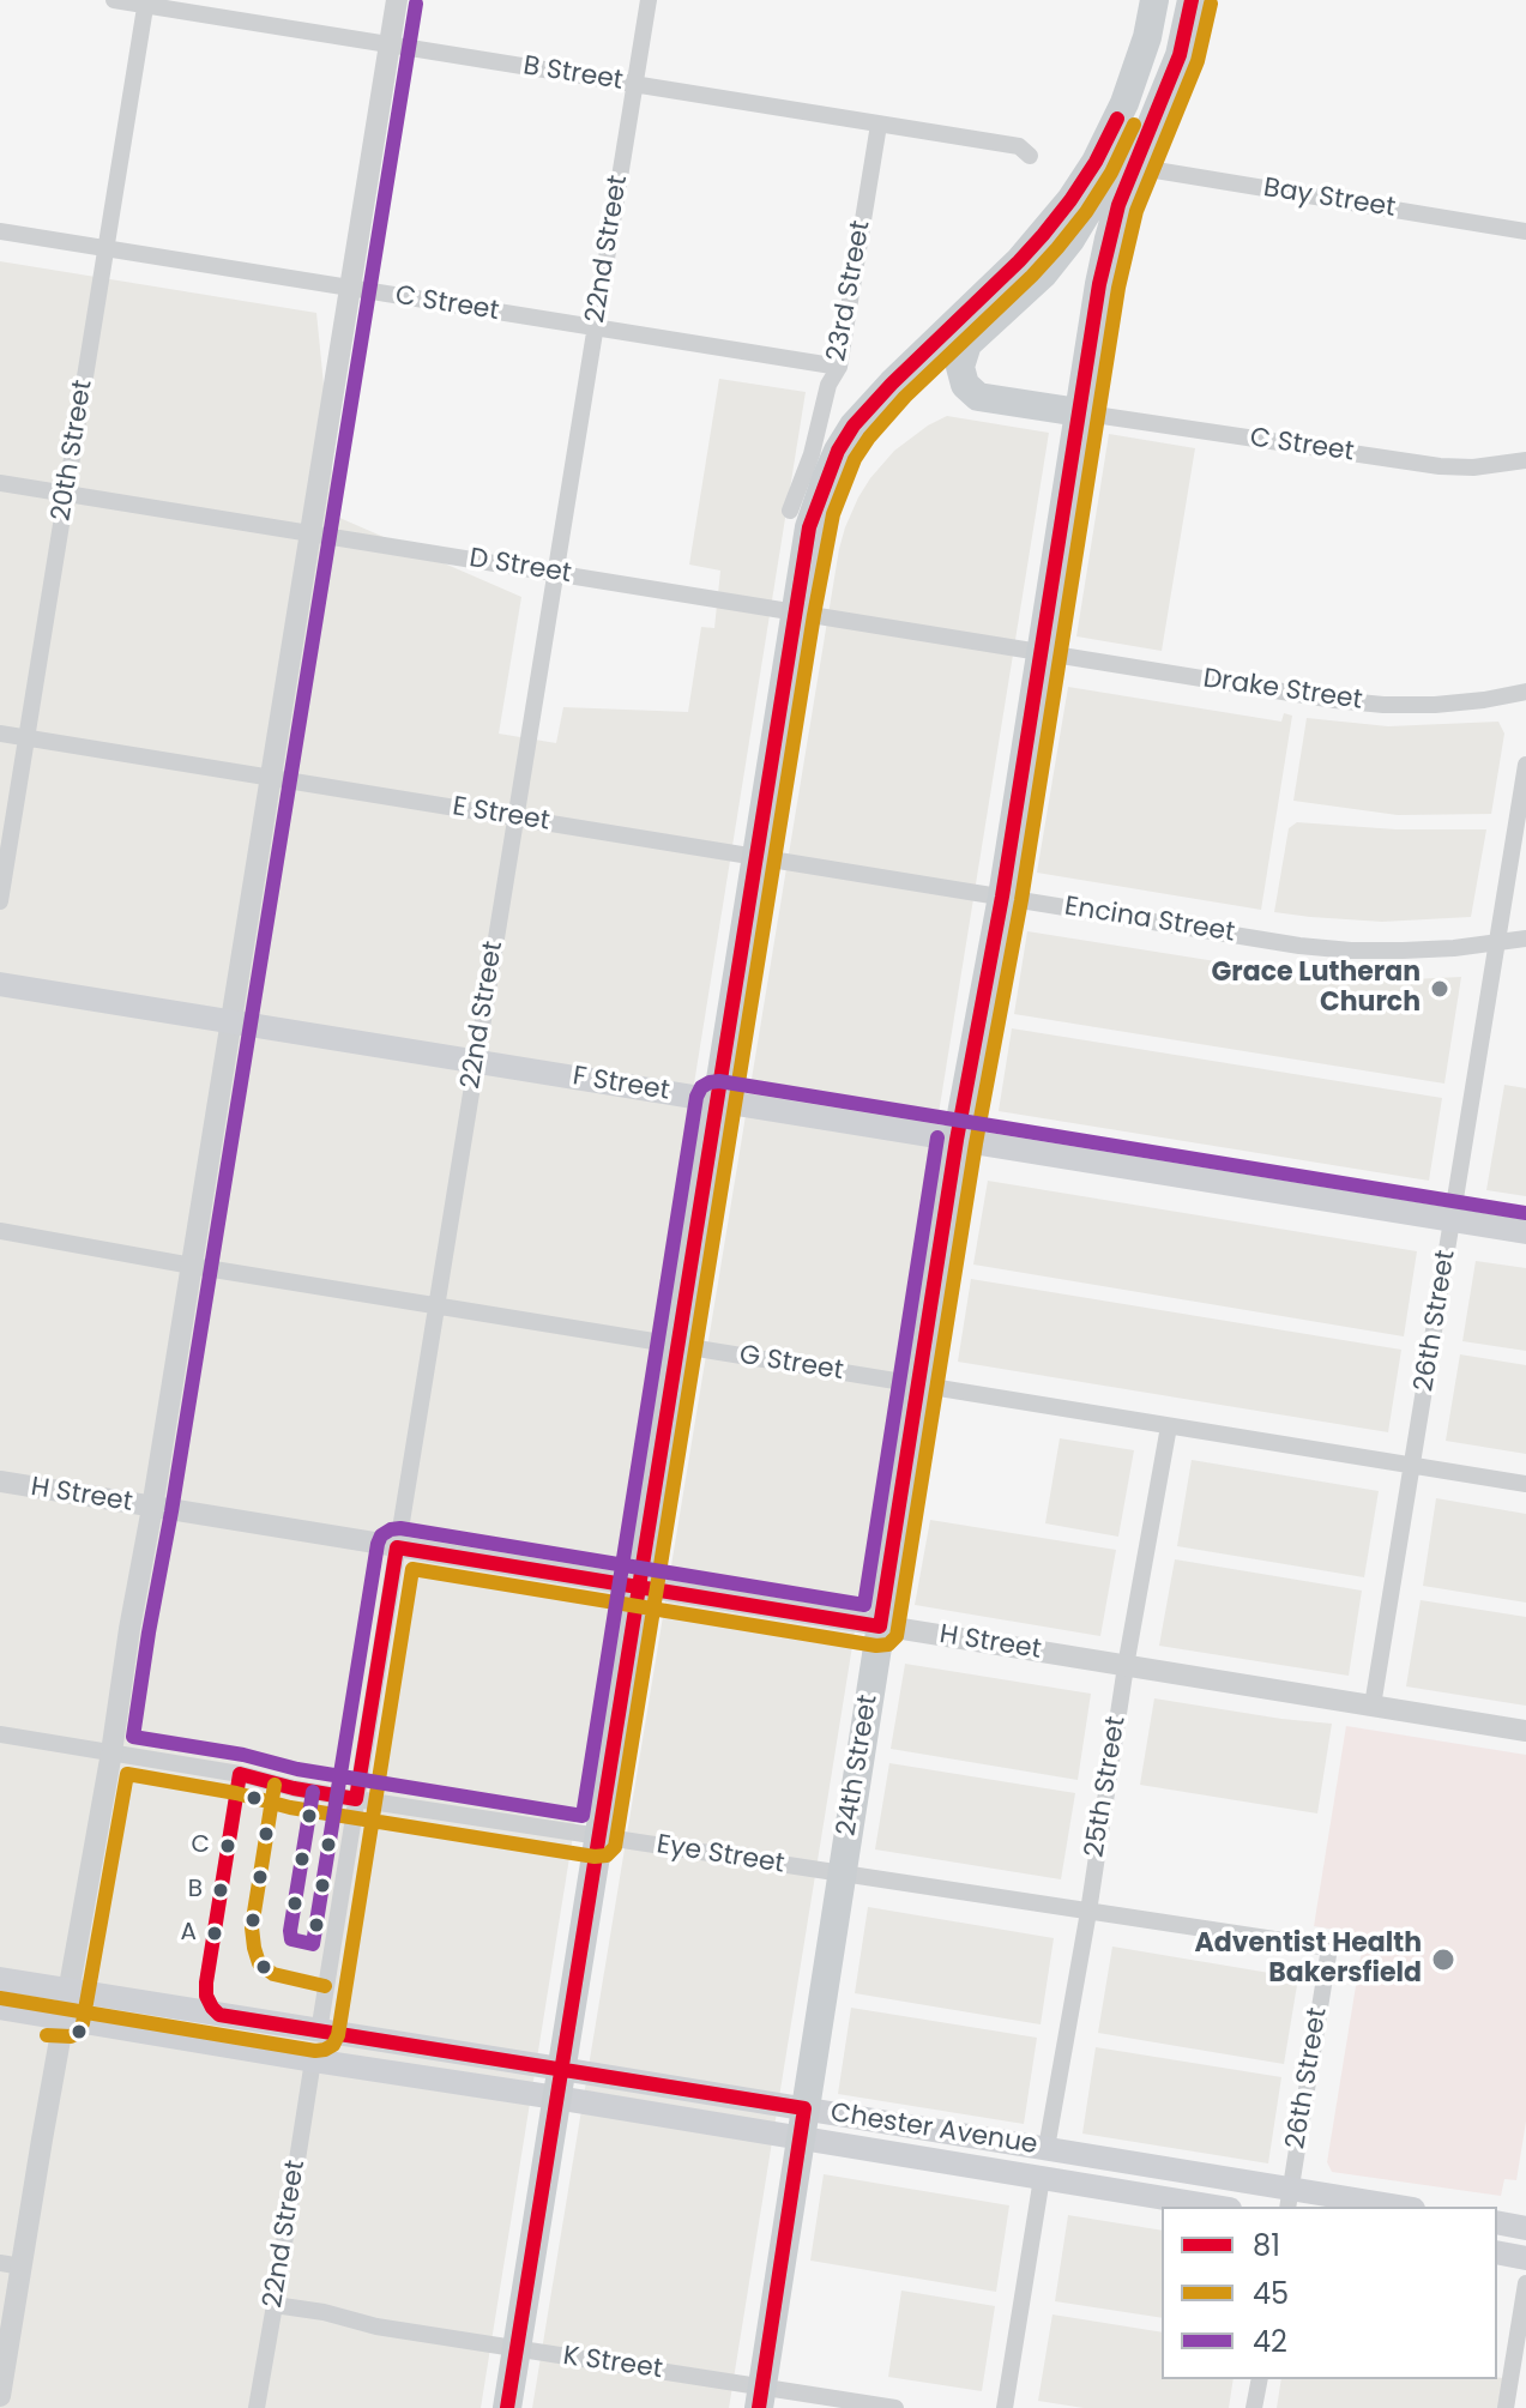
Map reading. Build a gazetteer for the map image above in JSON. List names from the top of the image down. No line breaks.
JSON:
{"streets":{"main road":["F Street","24th Street","Chester Avenue"],"street":["B Street","Bay Street","22nd Street","23rd Street","C Street","20th Street","D Street","Drake Street","E Street","Encina Street","26th Street","G Street","H Street","25th Street","Eye Street","K Street"]},"crossings":[["B Street","22nd Street"],["B Street","23rd Street"],["B Street","20th Street"],["Bay Street","24th Street"],["22nd Street","C Street"],["22nd Street","D Street"],["22nd Street","E Street"],["22nd Street","F Street"],["22nd Street","G Street"],["22nd Street","H Street"],["22nd Street","Eye Street"],["22nd Street","Chester Avenue"],["22nd Street","K Street"],["23rd Street","C Street"],["C Street","20th Street"],["C Street","24th Street"],["20th Street","D Street"],["20th Street","E Street"],["D Street","Drake Street"],["D Street","24th Street"],["Drake Street","24th Street"],["E Street","Encina Street"],["E Street","24th Street"],["Encina Street","26th Street"],["Encina Street","24th Street"],["F Street","26th Street"],["F Street","24th Street"],["26th Street","G Street"],["26th Street","H Street"],["26th Street","Eye Street"],["26th Street","Chester Avenue"],["G Street","24th Street"],["G Street","25th Street"],["H Street","24th Street"],["H Street","25th Street"],["24th Street","Eye Street"],["24th Street","Chester Avenue"],["24th Street","K Street"],["25th Street","Eye Street"],["25th Street","Chester Avenue"]],"places":["Grace Lutheran Church","C","B","A","Adventist Health Bakersfield"],"lines":["transit line 81","transit line 45","transit line 42"],"legend":["81","45","42"]}
